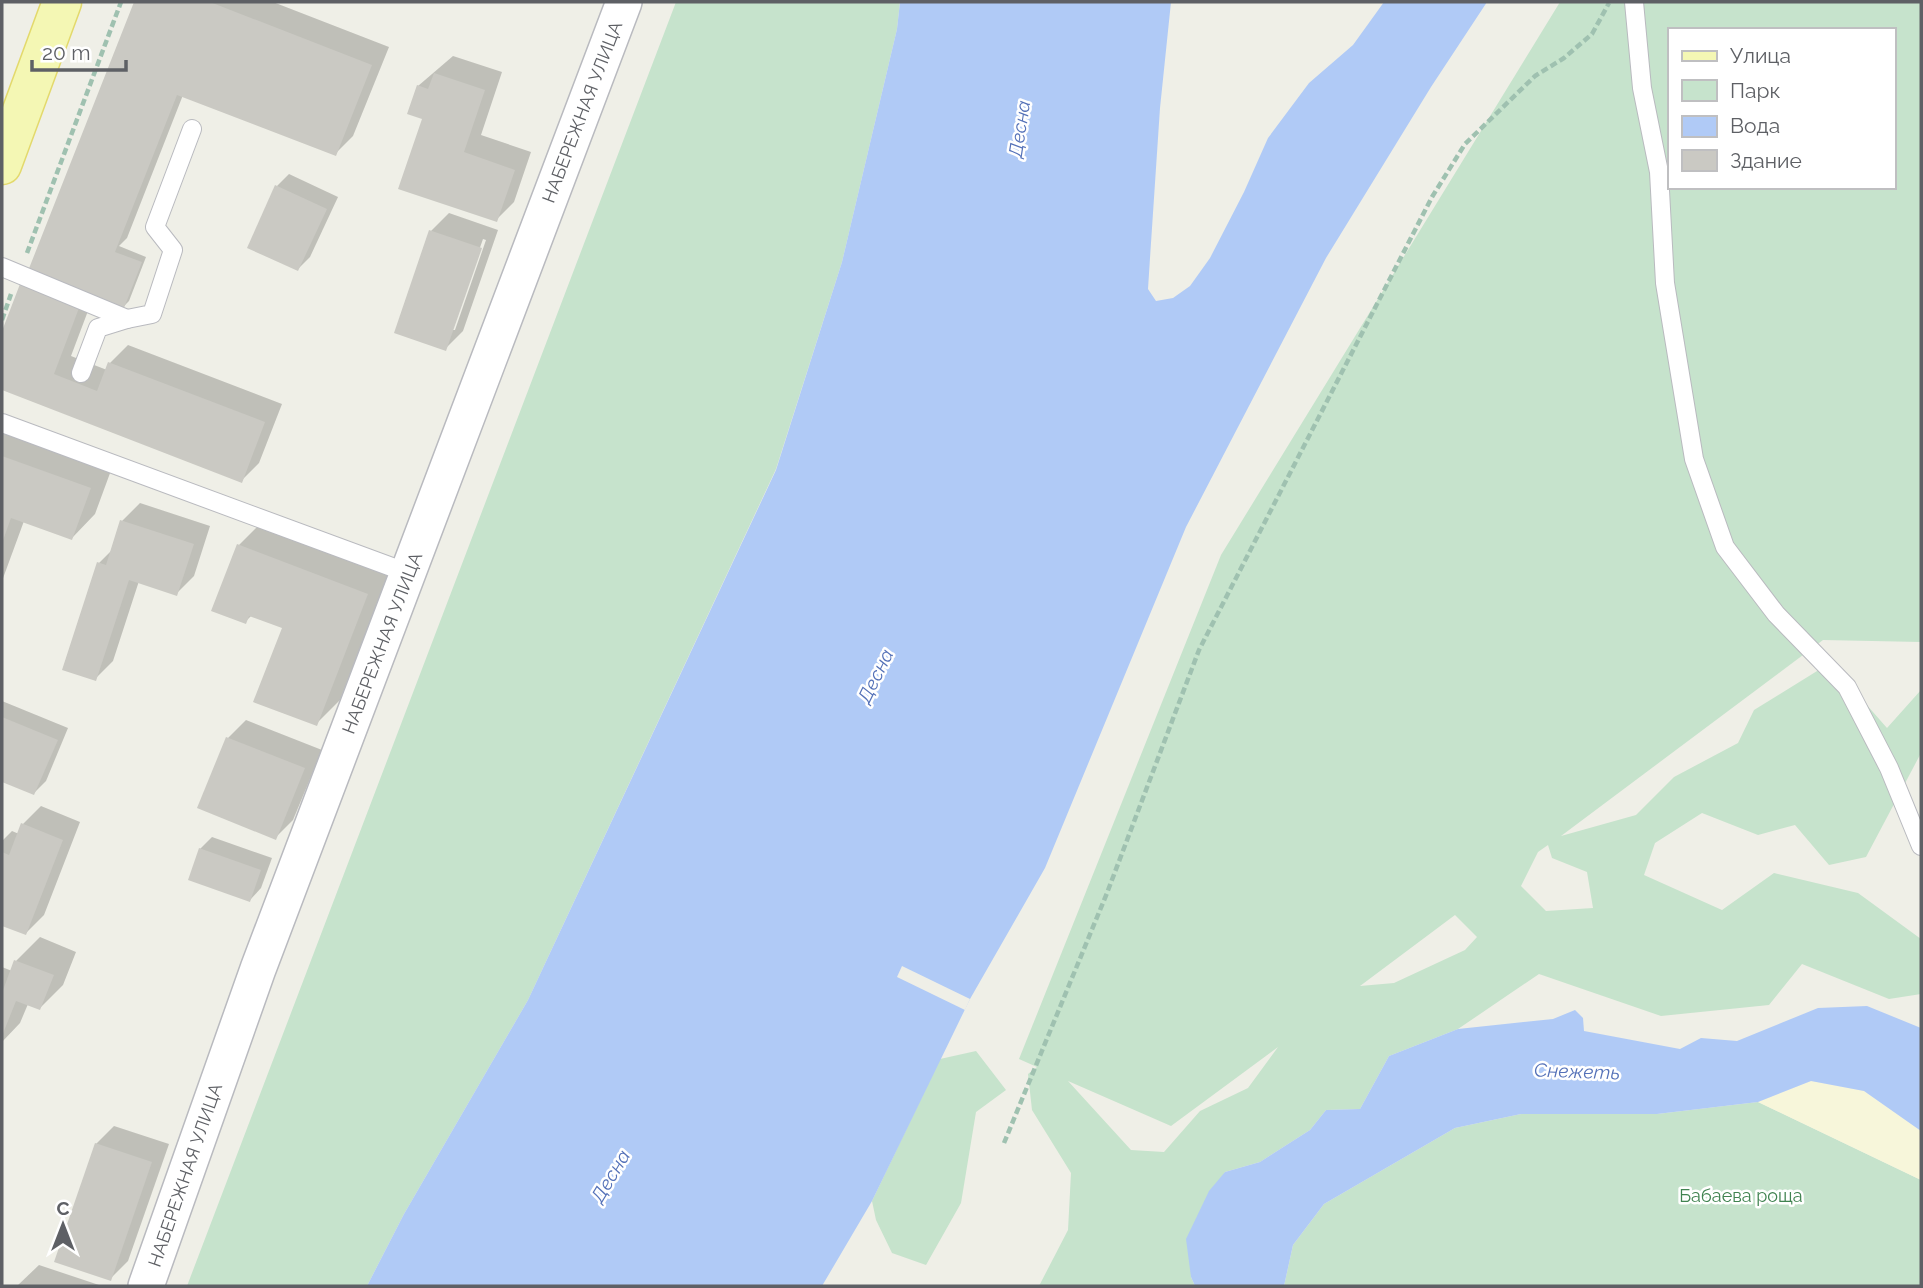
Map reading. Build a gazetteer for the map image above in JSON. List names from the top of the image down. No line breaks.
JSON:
{"streets":{"street":["НАБЕРЕЖНАЯ УЛИЦА"]},"water":["Десна","Снежеть"],"parks":["Бабаева роща"],"legend":["Улица","Парк","Вода","Здание"],"scale_bar":"20 m","north":"top"}
